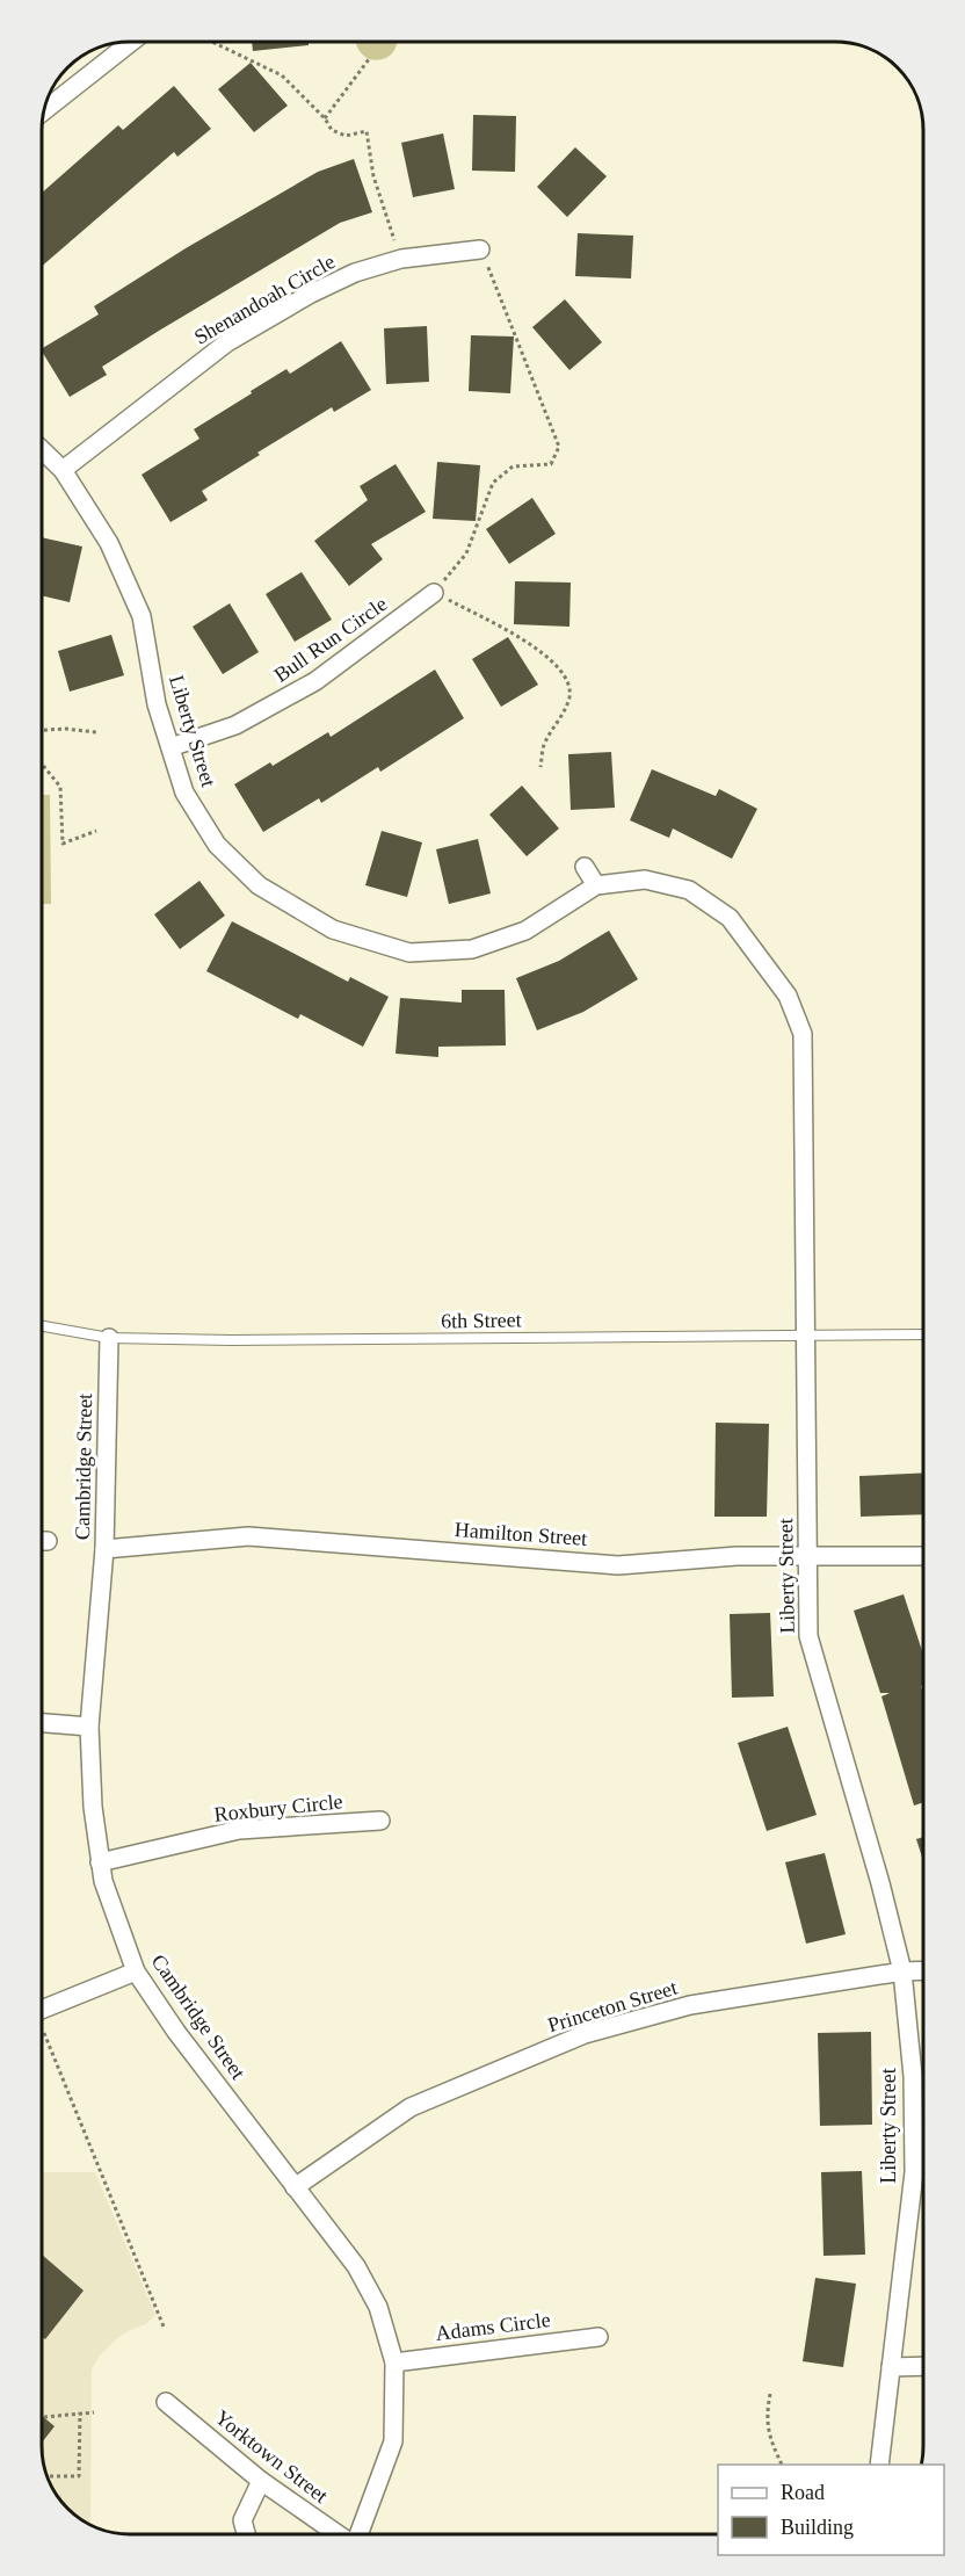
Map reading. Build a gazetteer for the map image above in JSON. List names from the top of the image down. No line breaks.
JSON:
{"streets":{"street":["Shenandoah Circle","Bull Run Circle","Liberty Street","Cambridge Street","Hamilton Street","Roxbury Circle","Princeton Street","Adams Circle","Yorktown Street"],"lane":["6th Street"]},"crossings":[["Shenandoah Circle","Liberty Street"],["Bull Run Circle","Liberty Street"],["Liberty Street","6th Street"],["Liberty Street","Hamilton Street"],["Liberty Street","Princeton Street"],["6th Street","Cambridge Street"],["Cambridge Street","Hamilton Street"],["Cambridge Street","Roxbury Circle"],["Cambridge Street","Princeton Street"],["Cambridge Street","Adams Circle"]],"legend":["Road","Building"]}
